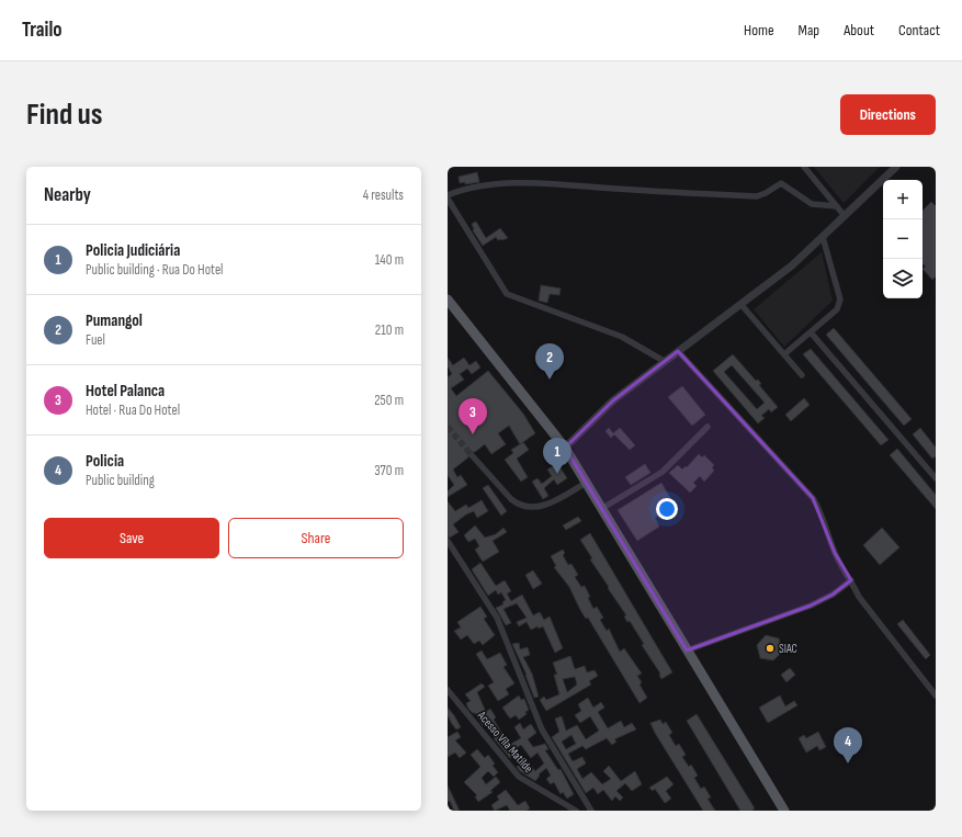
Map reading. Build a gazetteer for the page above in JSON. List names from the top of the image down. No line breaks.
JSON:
{"streets":{"street":["Acesso Vila Matilde"]},"places":["SIAC"],"page":{"header":"Trailo","nav":["Home","Map","About","Contact"],"buttons":["Directions",["Save","Share"]],"title":"Find us","heading":["Nearby","4 results"],"map_buttons":["+","−"],"list":[{"mark":"1","name":"Policia Judiciária","note":"Public building · Rua Do Hotel","value":"140 m"},{"mark":"2","name":"Pumangol","note":"Fuel","value":"210 m"},{"mark":"3","name":"Hotel Palanca","note":"Hotel · Rua Do Hotel","value":"250 m"},{"mark":"4","name":"Policia","note":"Public building","value":"370 m"}],"pins":["2","3","1","4"]}}
